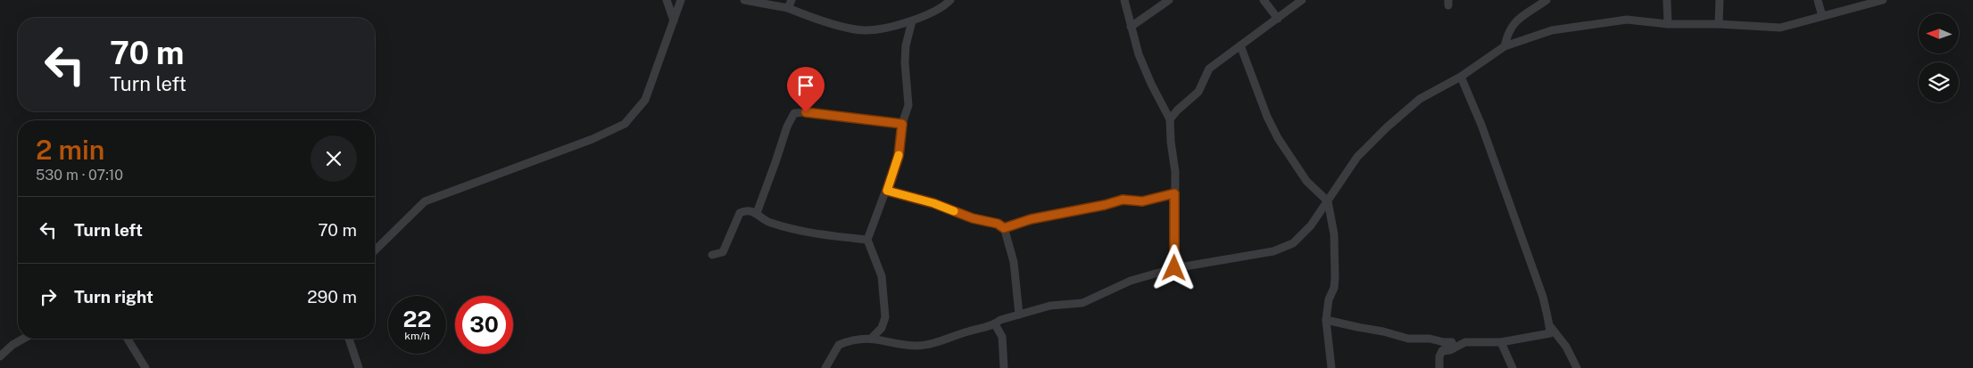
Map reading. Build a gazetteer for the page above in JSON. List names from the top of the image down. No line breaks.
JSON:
{"north":"left","page":{"turn":["70 m","Turn left"],"heading":["2 min","530 m · 07:10"],"list":[{"name":"Turn left","value":"70 m"},{"name":"Turn right","value":"290 m"}],"speed":"22 km/h","limit":"30"}}
